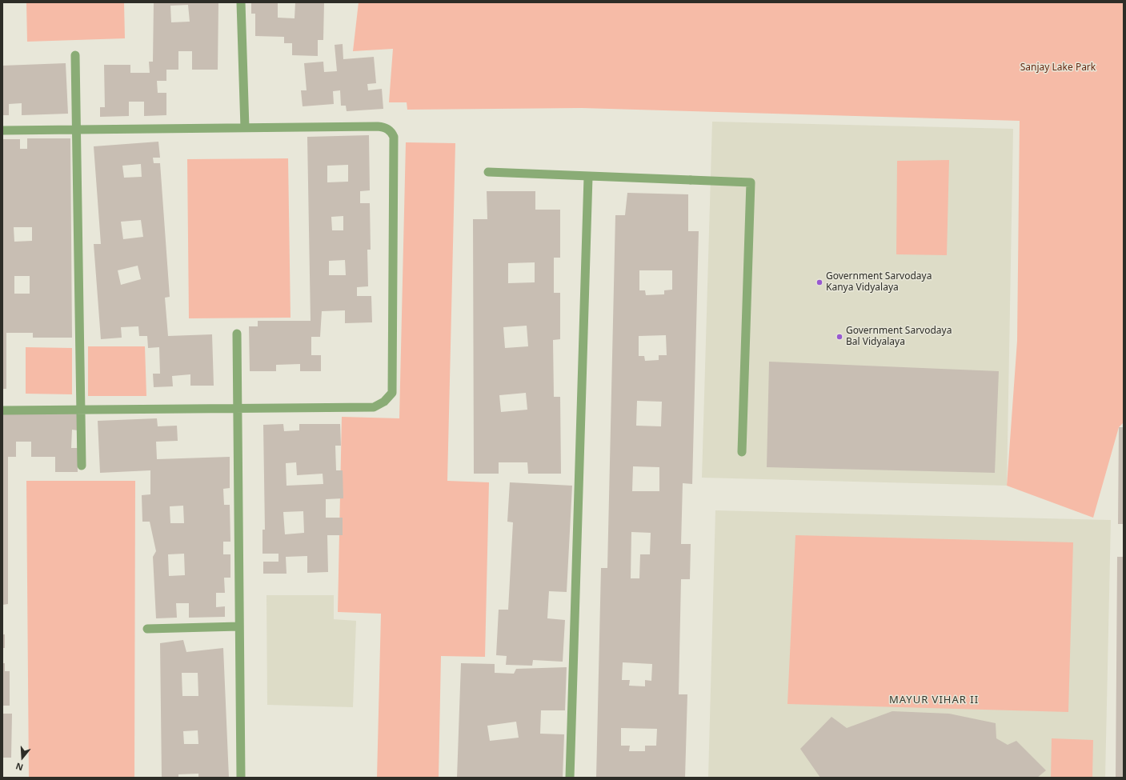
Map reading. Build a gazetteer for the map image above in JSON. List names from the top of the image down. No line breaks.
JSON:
{"districts":["MAYUR VIHAR II"],"parks":["Sanjay Lake Park"],"places":["Government Sarvodaya Kanya Vidyalaya","Government Sarvodaya Bal Vidyalaya"],"north":"bottom"}
